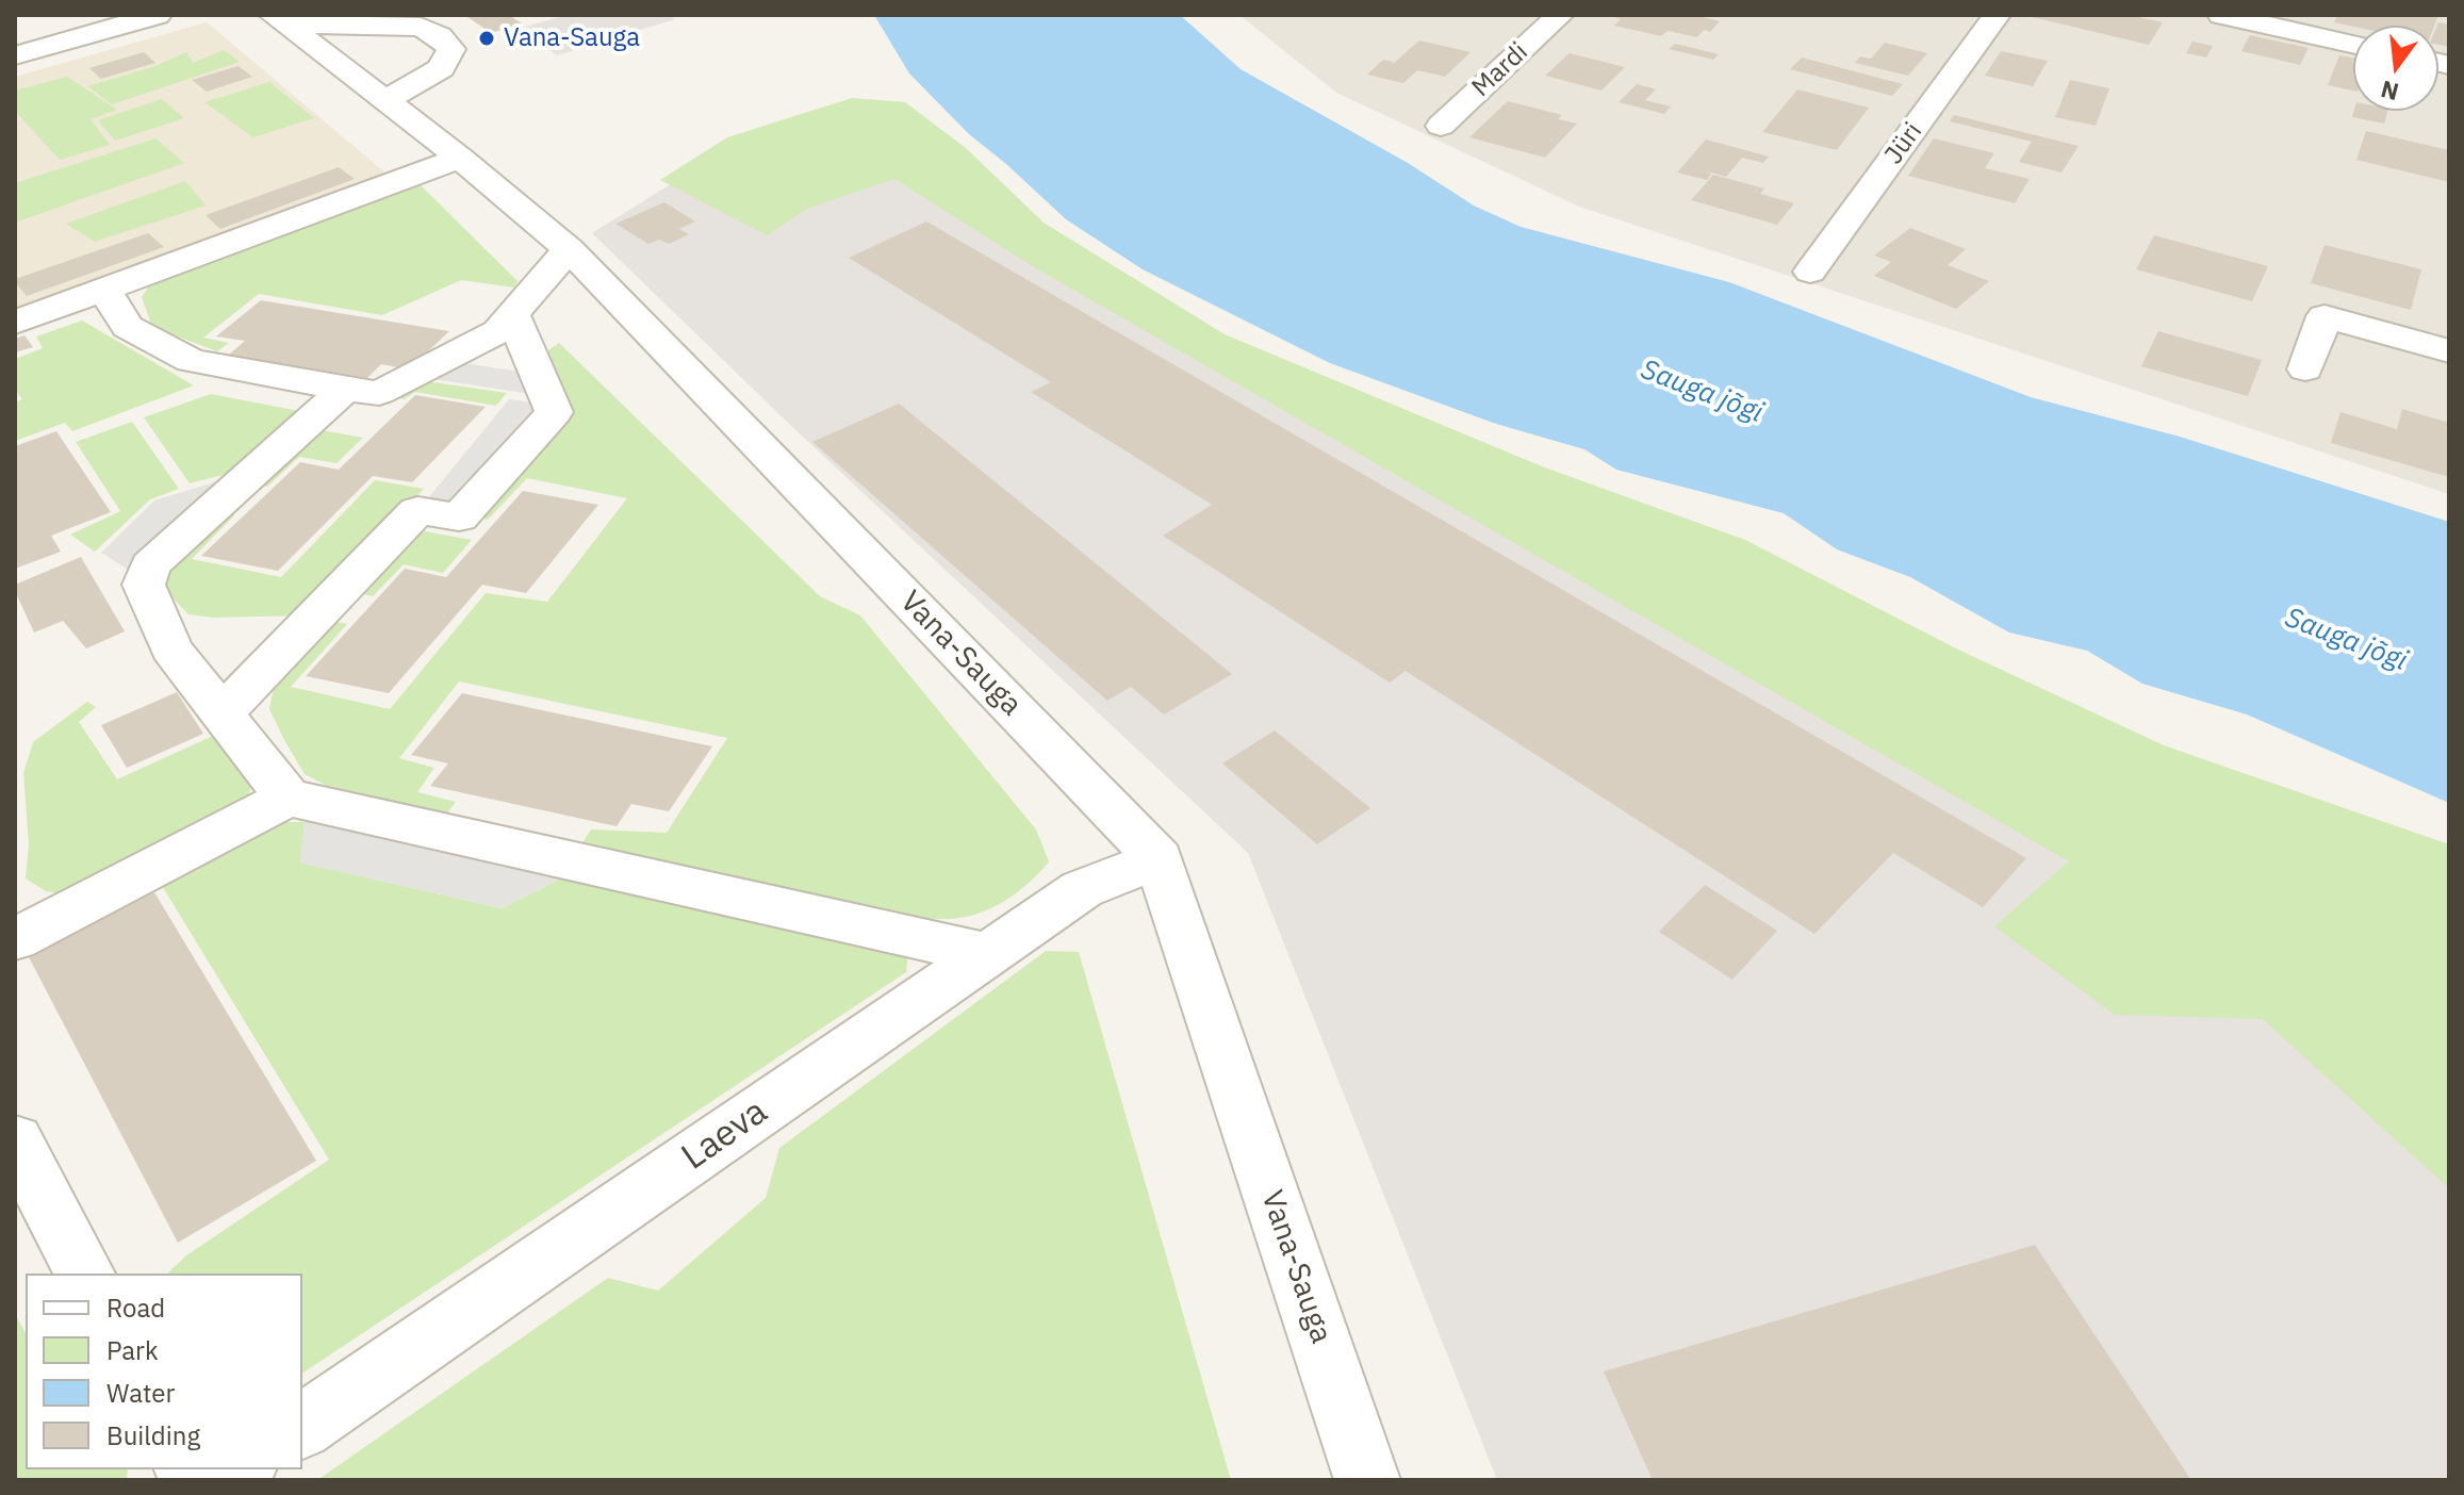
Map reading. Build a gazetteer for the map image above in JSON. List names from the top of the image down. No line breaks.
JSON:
{"streets":{"street":["Mardi","Jüri","Vana-Sauga","Laeva"]},"crossings":[["Vana-Sauga","Laeva"]],"water":["Sauga jõgi"],"places":["Vana-Sauga"],"legend":["Road","Park","Water","Building"],"north":"bottom"}
